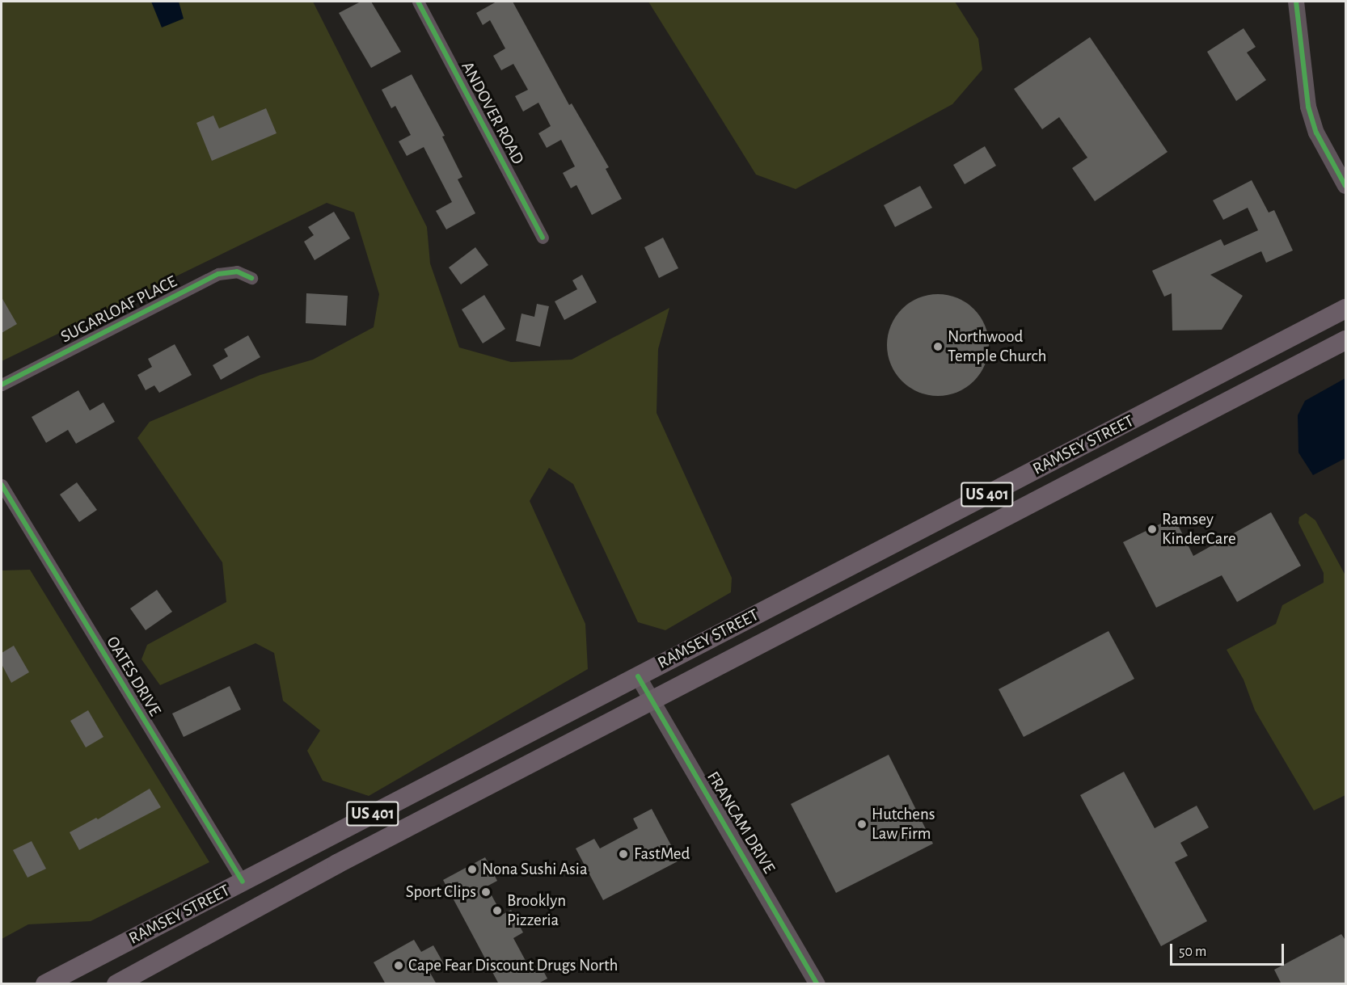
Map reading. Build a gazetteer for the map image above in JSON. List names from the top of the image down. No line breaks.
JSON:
{"streets":{"main road":["RAMSEY STREET","US 401"],"street":["ANDOVER ROAD","SUGARLOAF PLACE","OATES DRIVE","FRANCAM DRIVE"]},"crossings":[["RAMSEY STREET","OATES DRIVE"],["RAMSEY STREET","FRANCAM DRIVE"]],"places":["Northwood Temple Church","Ramsey KinderCare","Hutchens Law Firm","FastMed","Nona Sushi Asia","Sport Clips","Brooklyn Pizzeria","Cape Fear Discount Drugs North"],"scale_bar":"50 m"}
